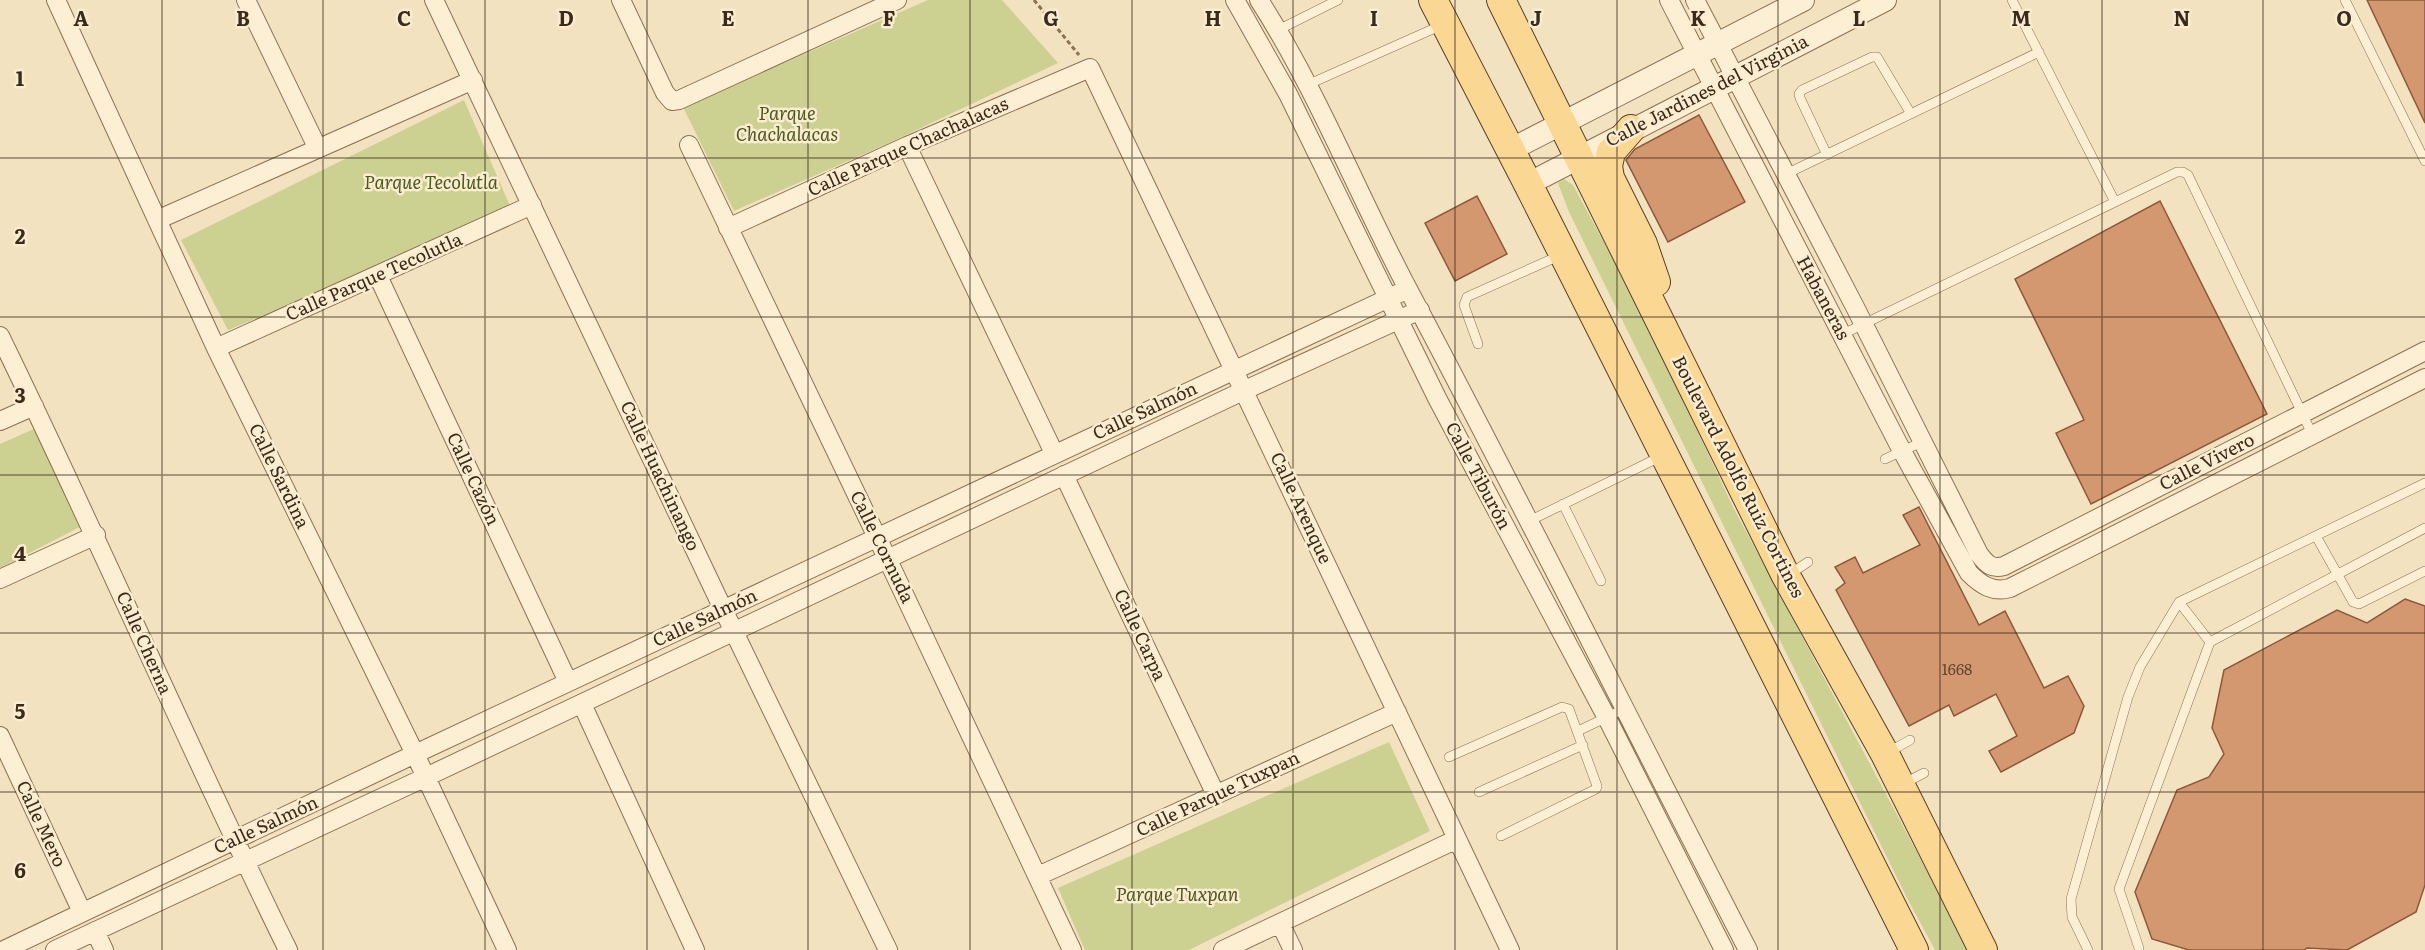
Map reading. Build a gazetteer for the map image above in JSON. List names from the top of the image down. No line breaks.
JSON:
{"streets":{"main road":["Boulevard Adolfo Ruiz Cortines"],"street":["Calle Jardines del Virginia","Calle Parque Chachalacas","Calle Parque Tecolutla","Habaneras","Calle Salmón","Calle Vivero","Calle Sardina","Calle Huachinango","Calle Tiburón","Calle Cazón","Calle Arenque","Calle Cornuda","Calle Carpa","Calle Cherna","Calle Parque Tuxpan","Calle Mero"]},"crossings":[["Calle Jardines del Virginia","Habaneras"],["Calle Jardines del Virginia","Boulevard Adolfo Ruiz Cortines"],["Calle Parque Chachalacas","Calle Arenque"],["Calle Parque Chachalacas","Calle Cornuda"],["Calle Parque Tecolutla","Calle Sardina"],["Calle Parque Tecolutla","Calle Huachinango"],["Calle Parque Tecolutla","Calle Cazón"],["Habaneras","Calle Vivero"],["Calle Salmón","Calle Sardina"],["Calle Salmón","Calle Huachinango"],["Calle Salmón","Calle Tiburón"],["Calle Salmón","Calle Cazón"],["Calle Salmón","Calle Arenque"],["Calle Salmón","Calle Cornuda"],["Calle Salmón","Calle Carpa"],["Calle Salmón","Calle Cherna"],["Calle Salmón","Calle Mero"],["Calle Arenque","Calle Parque Tuxpan"],["Calle Cornuda","Calle Parque Tuxpan"],["Calle Carpa","Calle Parque Tuxpan"]],"parks":["Parque Chachalacas","Parque Tecolutla","Parque Tuxpan"],"house_numbers":["1668"],"grid":{"columns":["A","B","C","D","E","F","G","H","I","J","K","L","M","N","O"],"rows":["1","2","3","4","5","6"]}}
